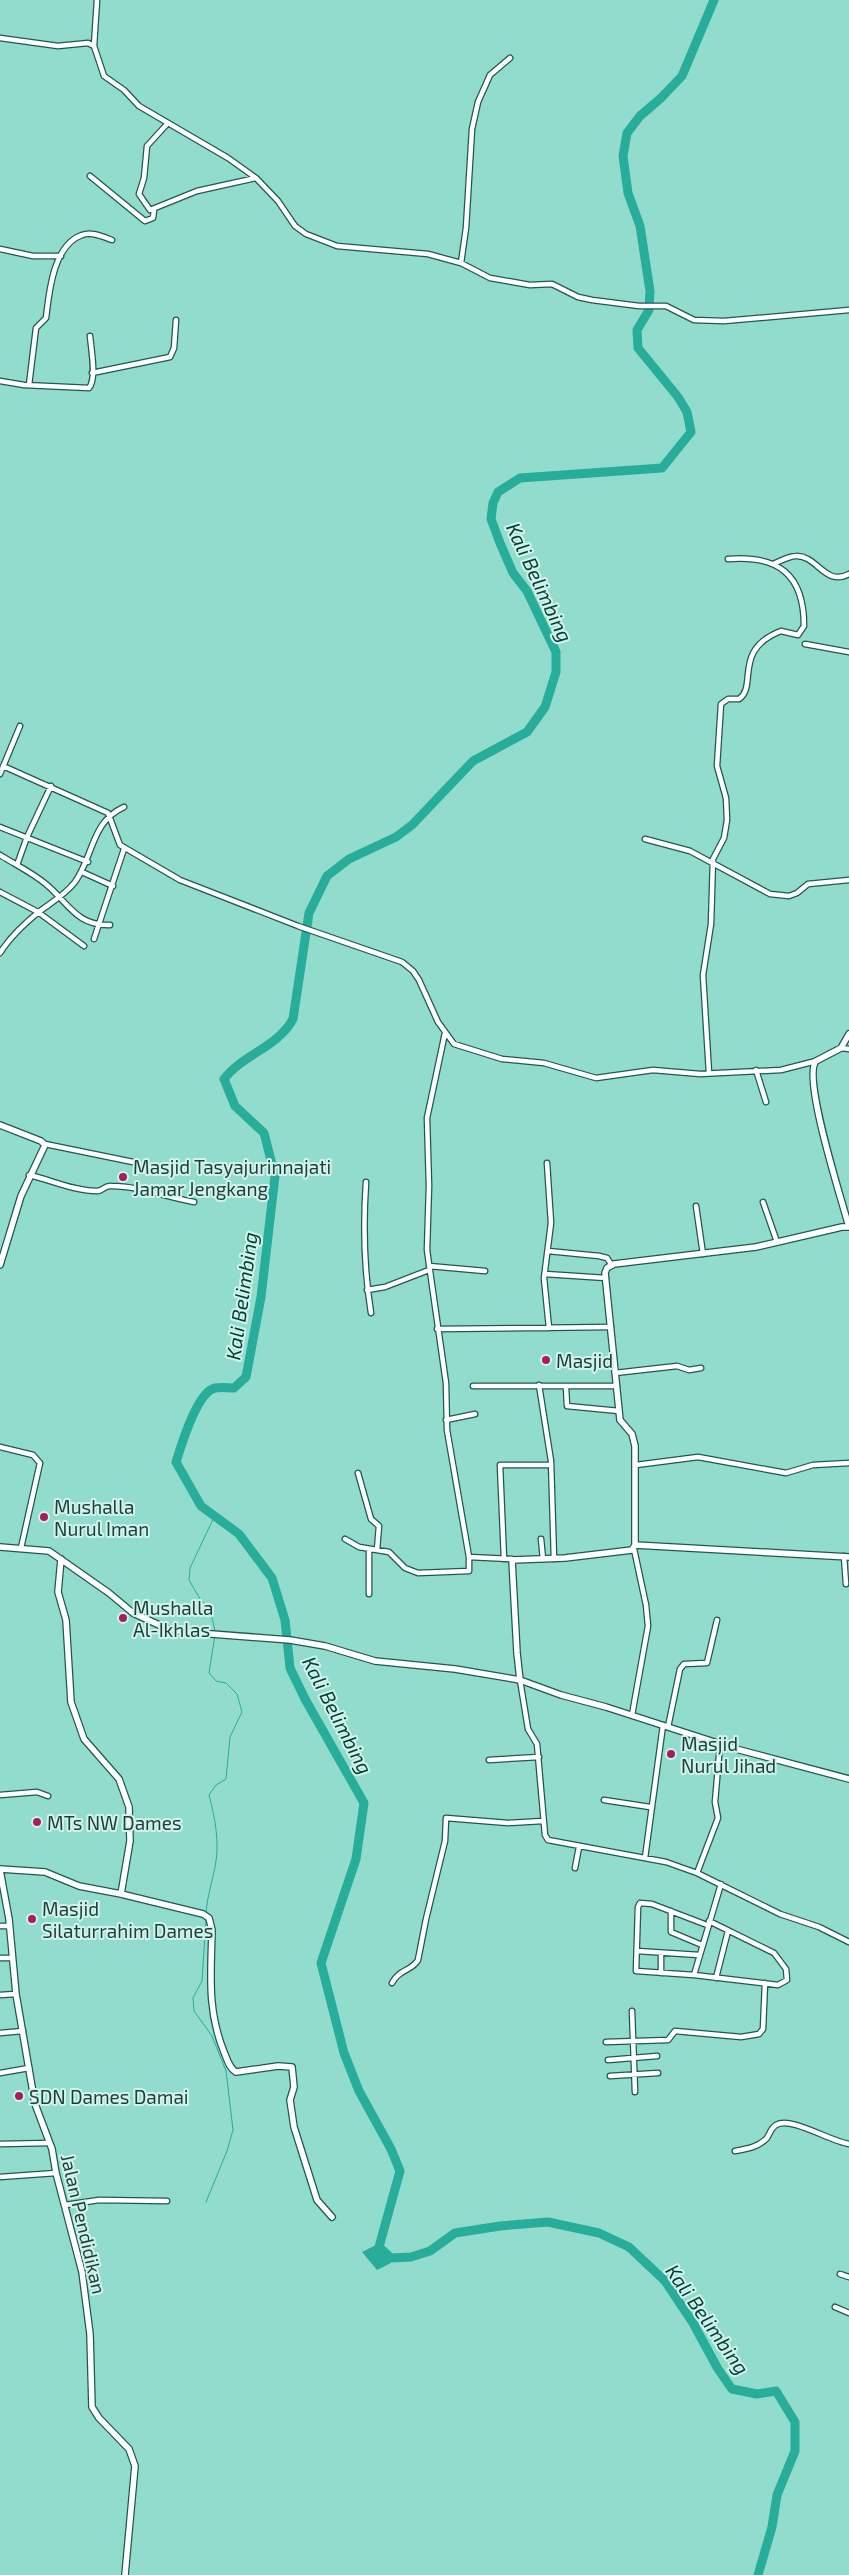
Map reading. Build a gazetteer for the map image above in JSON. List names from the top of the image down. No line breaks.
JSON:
{"streets":{"street":["Jalan Pendidikan"]},"water":["Kali Belimbing"],"places":["Masjid Tasyajurinnajati Jamar Jengkang","Masjid","Mushalla Nurul Iman","Mushalla Al-Ikhlas","Masjid Nurul Jihad","MTs NW Dames","Masjid Silaturrahim Dames","SDN Dames Damai"]}
